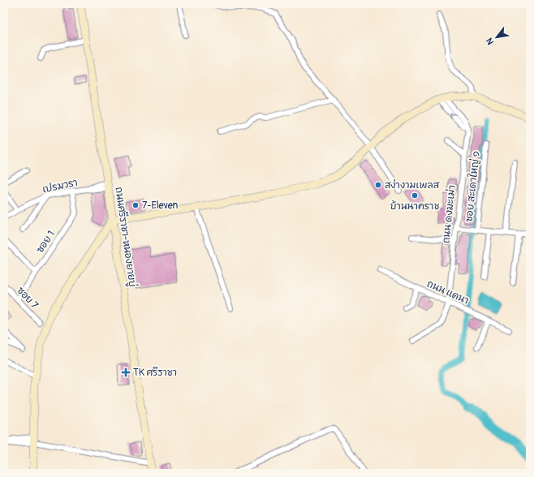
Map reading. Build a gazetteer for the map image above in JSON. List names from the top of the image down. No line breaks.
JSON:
{"streets":{"street":["เปรมวรา","ซอย สะเดาใหญ่ ๑","ถนน ดงมะเม่า","ถนนศรีราชา-หนองยายบู่","ซอย 1","ถนน แคนา","ซอย 7"]},"crossings":[["เปรมวรา","ถนนศรีราชา-หนองยายบู่"],["เปรมวรา","ซอย 1"],["ถนน ดงมะเม่า","ถนน แคนา"],["ซอย 1","ซอย 7"]],"places":{"other":["สง่างามเพลส","บ้านนาคราช","7-Eleven"],"health":["TK ศรีราชา"]},"north":"bottom left"}
